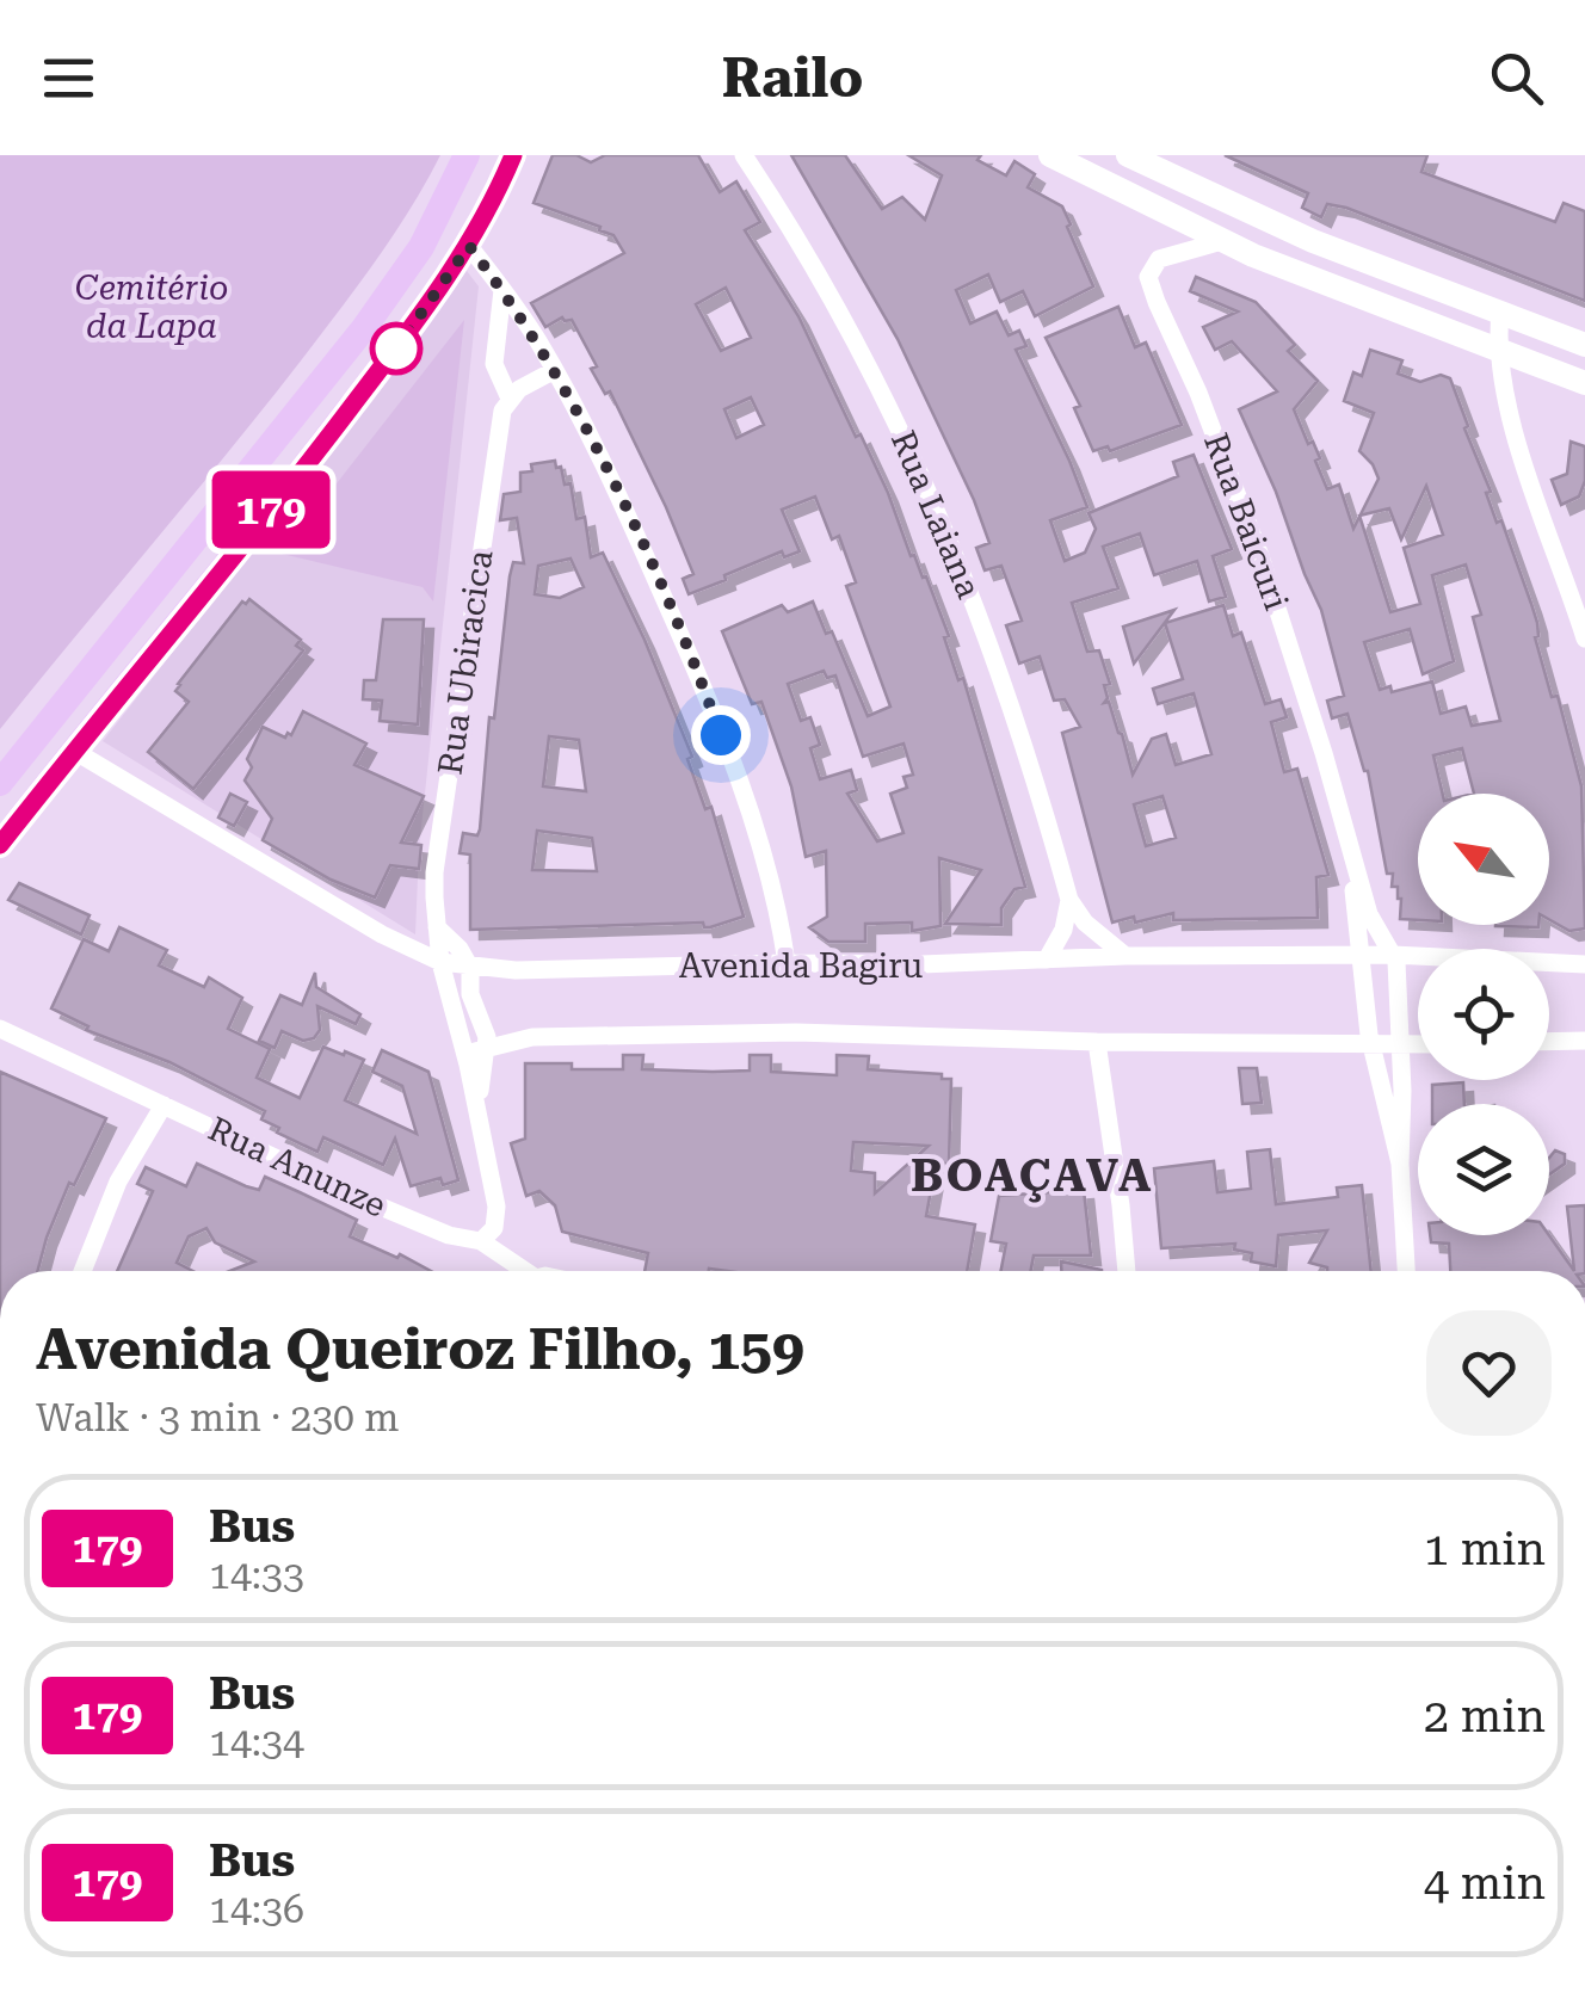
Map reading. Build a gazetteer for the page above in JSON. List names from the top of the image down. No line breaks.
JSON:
{"streets":{"street":["Rua Laiana","Rua Baicuri","Rua Ubiracica","Avenida Bagiru","Rua Anunze"]},"crossings":[["Rua Laiana","Avenida Bagiru"],["Rua Baicuri","Avenida Bagiru"],["Rua Ubiracica","Avenida Bagiru"],["Rua Ubiracica","Rua Anunze"]],"districts":["BOAÇAVA"],"parks":["Cemitério da Lapa"],"lines":["bus line 179"],"north":"top left","page":{"header":"Railo","on_map":"179","heading":["Avenida Queiroz Filho, 159","Walk · 3 min · 230 m"],"list":[{"mark":"179","name":"Bus","note":"14:33","value":"1 min"},{"mark":"179","name":"Bus","note":"14:34","value":"2 min"},{"mark":"179","name":"Bus","note":"14:36","value":"4 min"}]}}
